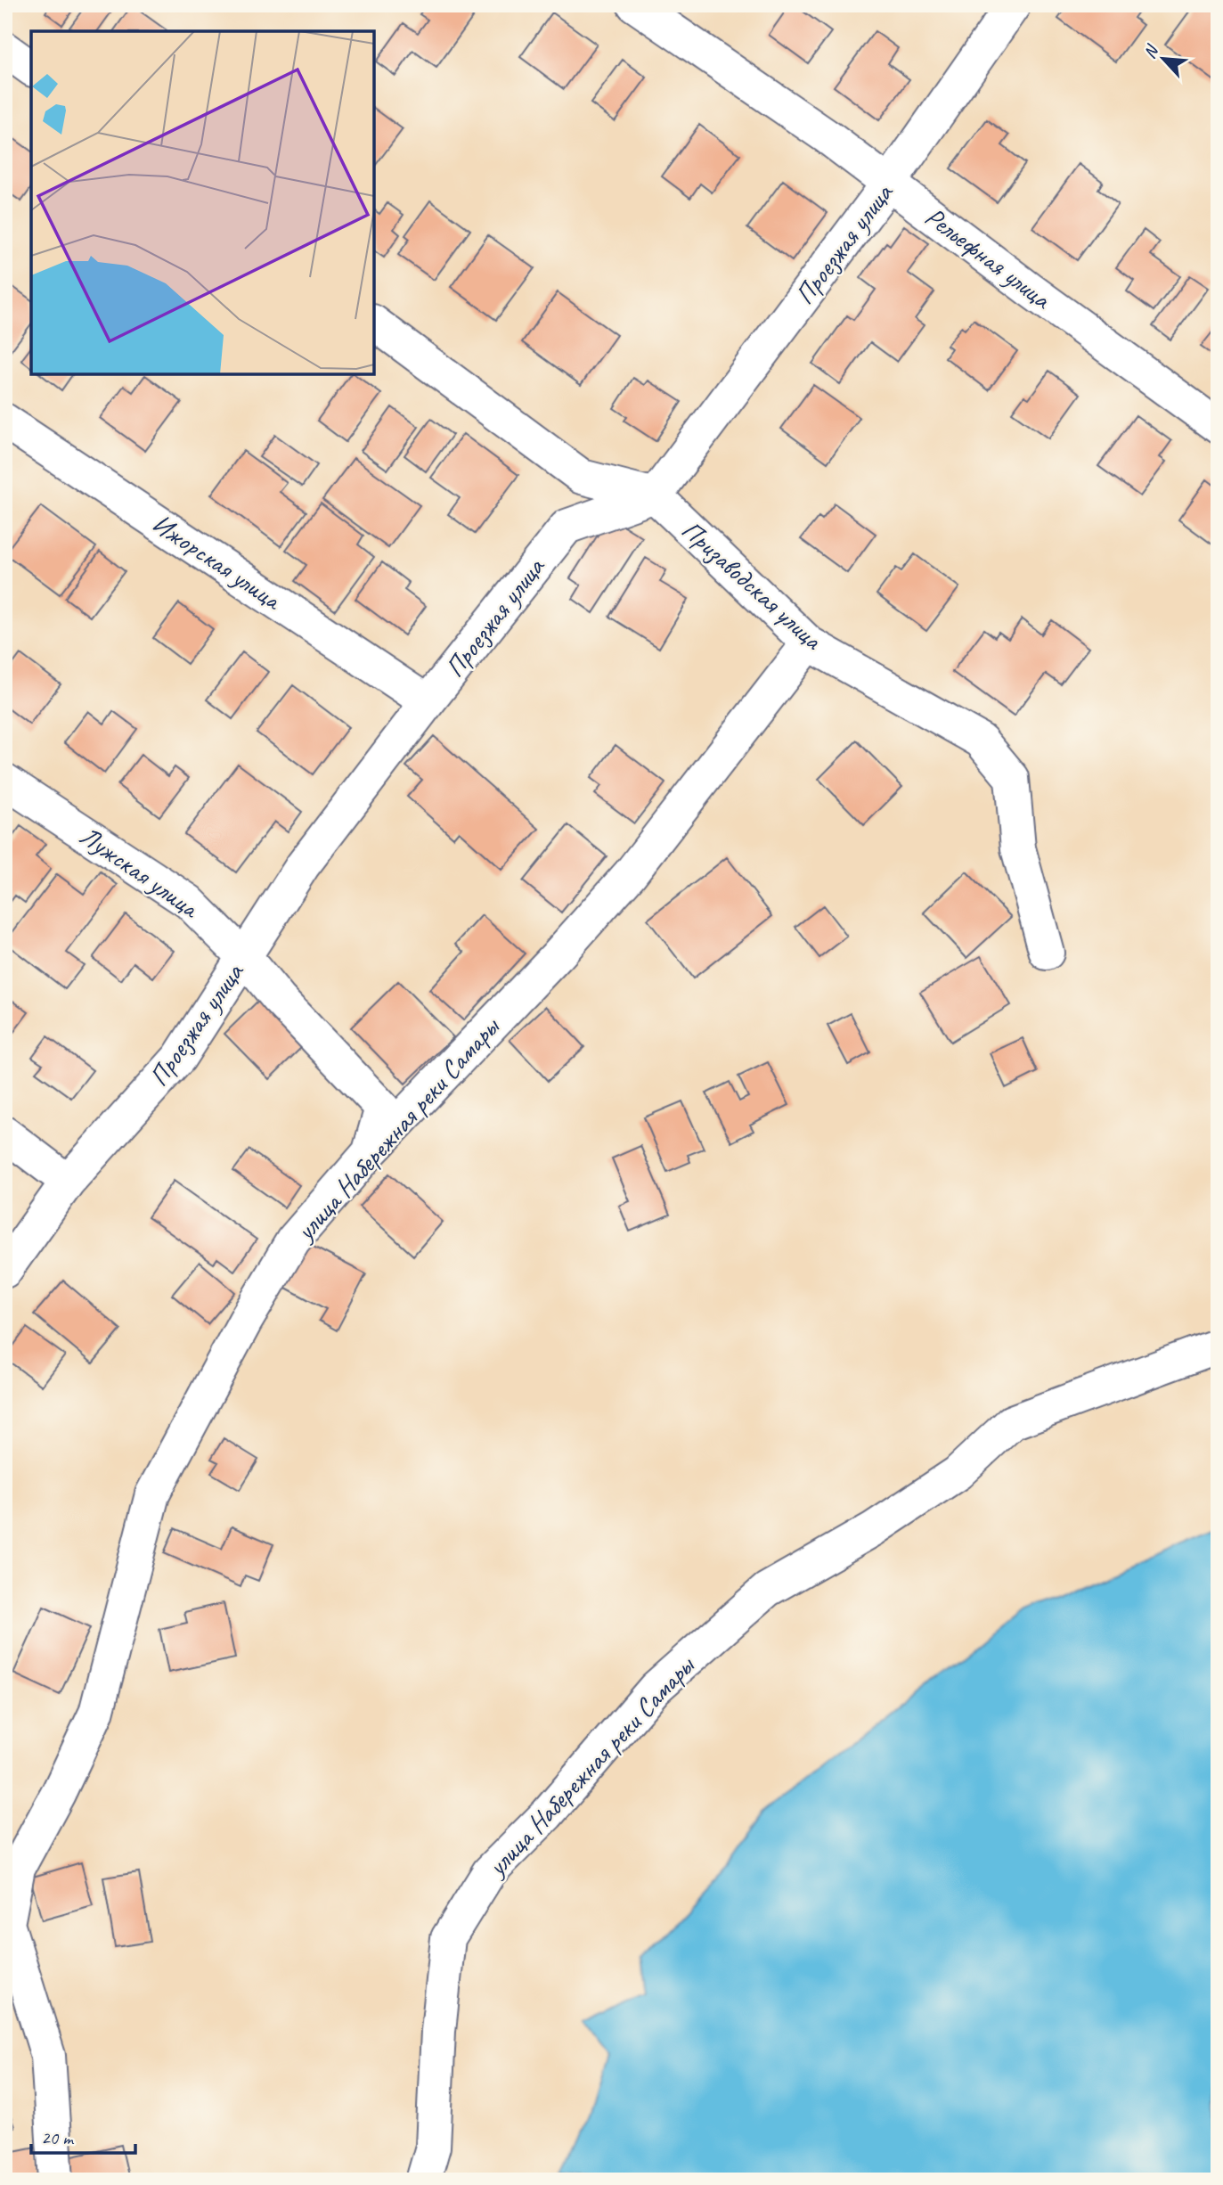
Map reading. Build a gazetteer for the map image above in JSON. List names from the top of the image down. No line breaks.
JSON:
{"streets":{"street":["Проезжая улица","Рельефная улица","Ижорская улица","Призаводская улица","Лужская улица","улица Набережная реки Самары"]},"crossings":[["Проезжая улица","Рельефная улица"],["Проезжая улица","Ижорская улица"],["Проезжая улица","Призаводская улица"],["Проезжая улица","Лужская улица"],["Призаводская улица","улица Набережная реки Самары"],["Лужская улица","улица Набережная реки Самары"]],"scale_bar":"20 m","north":"top left"}
